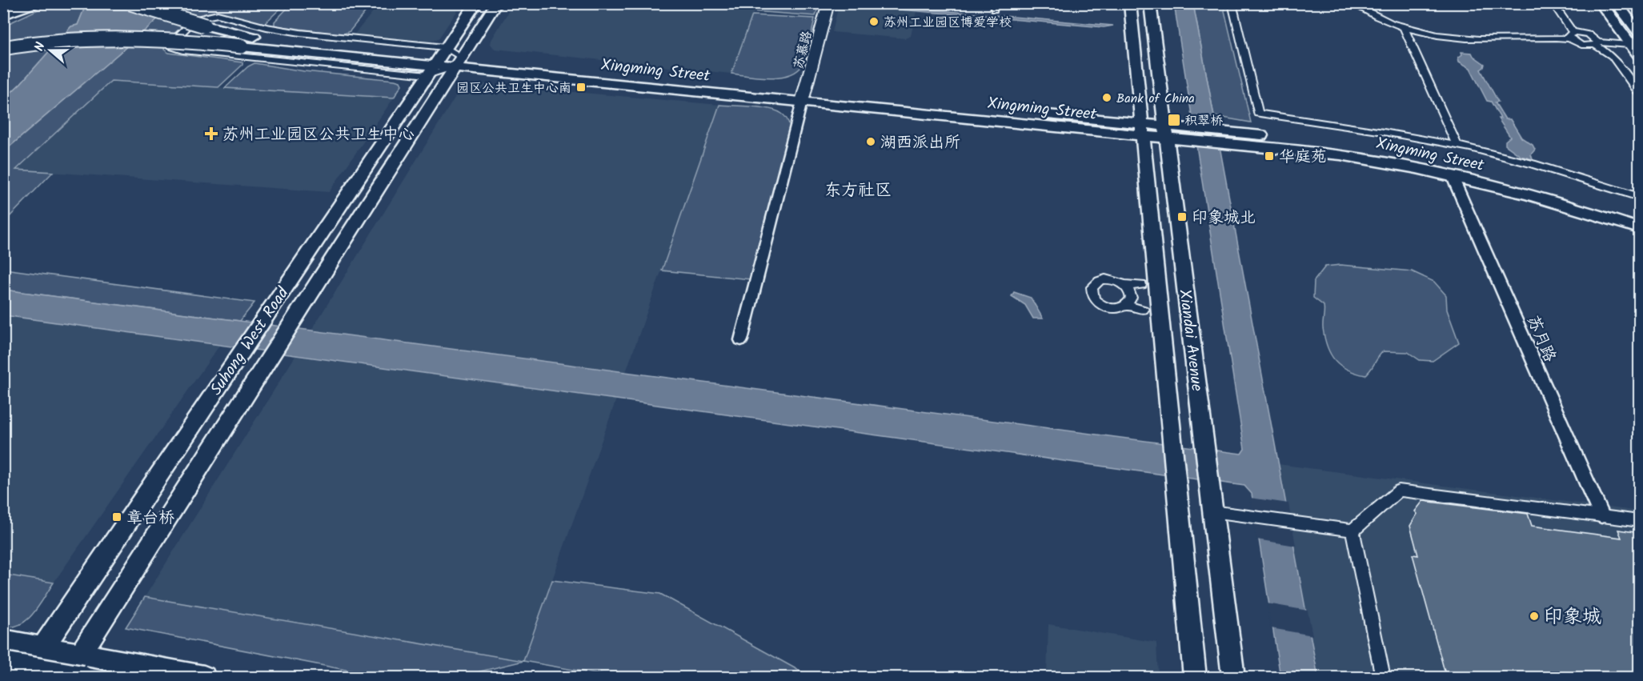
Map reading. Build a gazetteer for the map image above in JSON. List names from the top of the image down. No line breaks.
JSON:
{"streets":{"main road":["苏慕路","Xingming Street","Xiandai Avenue","Suhong West Road"],"street":["苏月路"]},"crossings":[["苏慕路","Xingming Street"],["Xingming Street","苏月路"],["Xingming Street","Xiandai Avenue"],["Xingming Street","Suhong West Road"]],"districts":["东方社区"],"places":{"other":["苏州工业园区博爱学校","Bank of China","湖西派出所","印象城"],"transit":["园区公共卫生中心南","积翠桥","华庭苑","印象城北","章台桥"],"health":["苏州工业园区公共卫生中心"]},"north":"left"}
